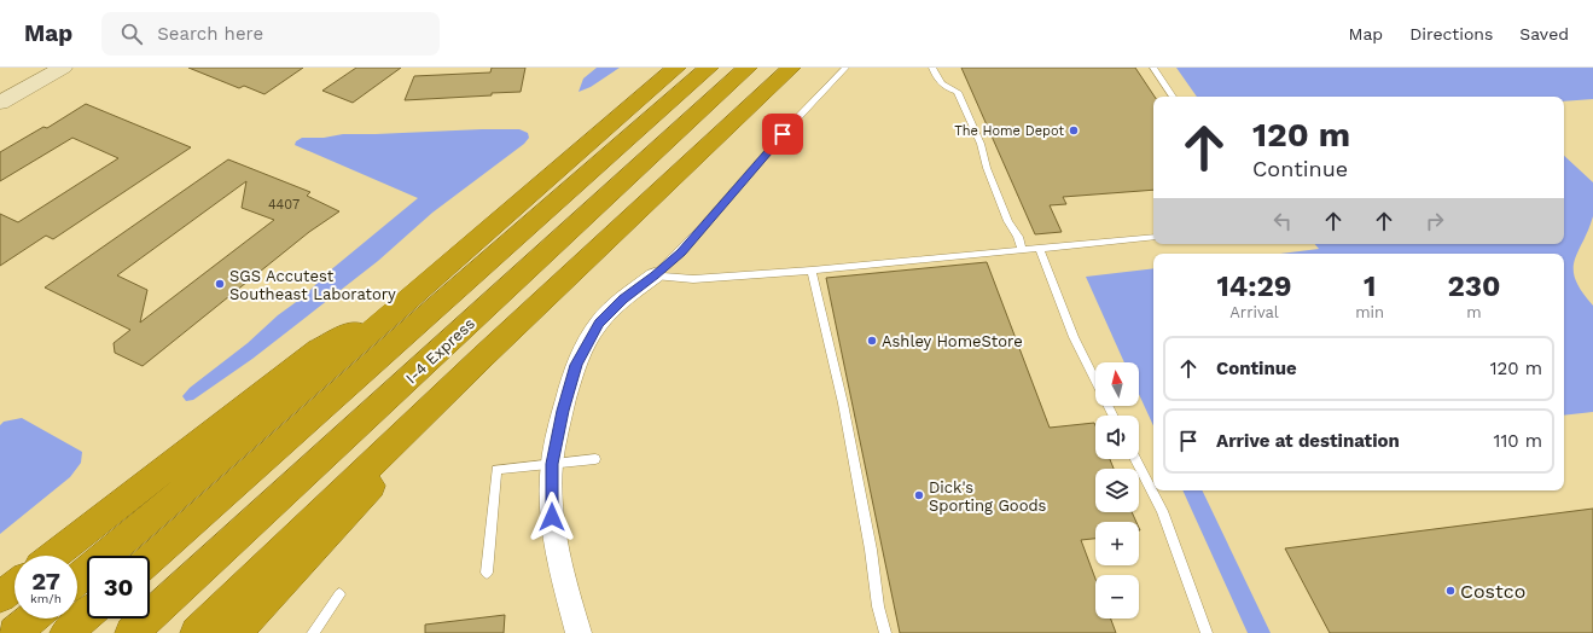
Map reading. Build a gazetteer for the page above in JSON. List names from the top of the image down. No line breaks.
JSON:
{"streets":{"highway":["I-4 Express"]},"places":["The Home Depot","SGS Accutest Southeast Laboratory","Ashley HomeStore","Dick's Sporting Goods","Costco"],"house_numbers":["4407"],"north":"top","page":{"header":"Map","search":"Search here","nav":["Map","Directions","Saved"],"turn":["120 m","Continue"],"eta":["14:29","Arrival","1","min","230","m"],"list":[{"name":"Continue","value":"120 m"},{"name":"Arrive at destination","value":"110 m"}],"map_buttons":["+","−"],"speed":"27 km/h","limit":"30"}}
